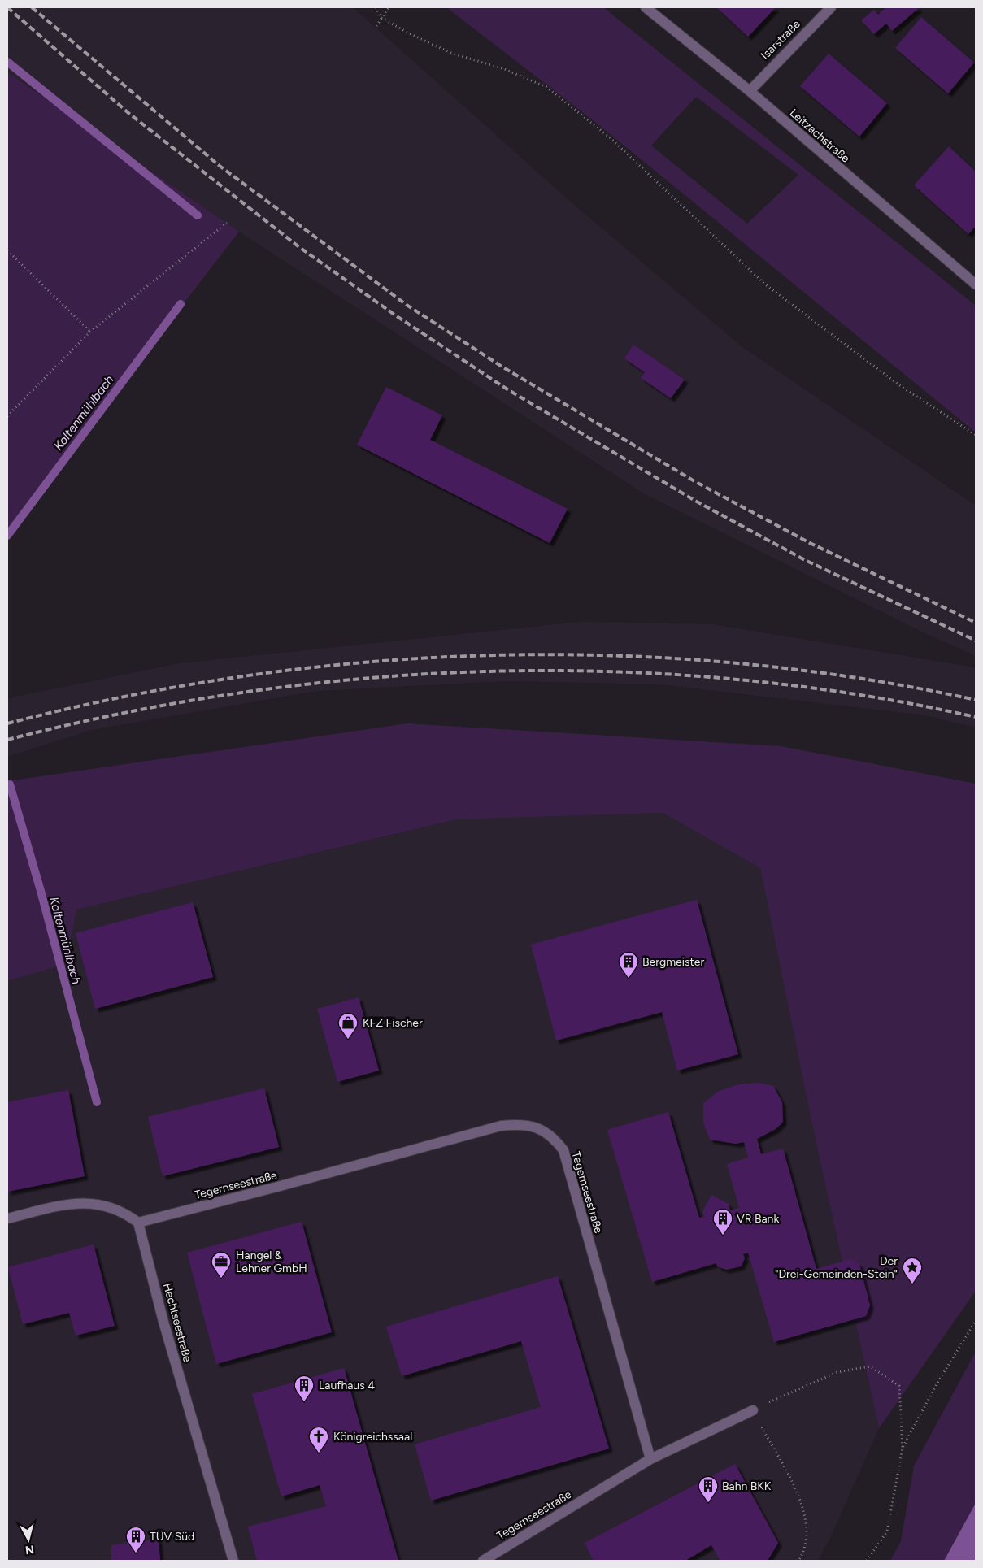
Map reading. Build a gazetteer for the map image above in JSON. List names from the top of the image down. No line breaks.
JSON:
{"streets":{"street":["Isarstraße","Leitzachstraße","Tegernseestraße","Hechtseestraße"]},"crossings":[["Isarstraße","Leitzachstraße"],["Tegernseestraße","Hechtseestraße"]],"water":["Kaltenmühlbach"],"places":{"building":["Bergmeister","VR Bank","Laufhaus 4","Bahn BKK","TÜV Süd"],"shop":["KFZ Fischer"],"office":["Hangel & Lehner GmbH"],"place":["Der \"Drei-Gemeinden-Stein\""],"church":["Königreichssaal"]},"north":"bottom"}
